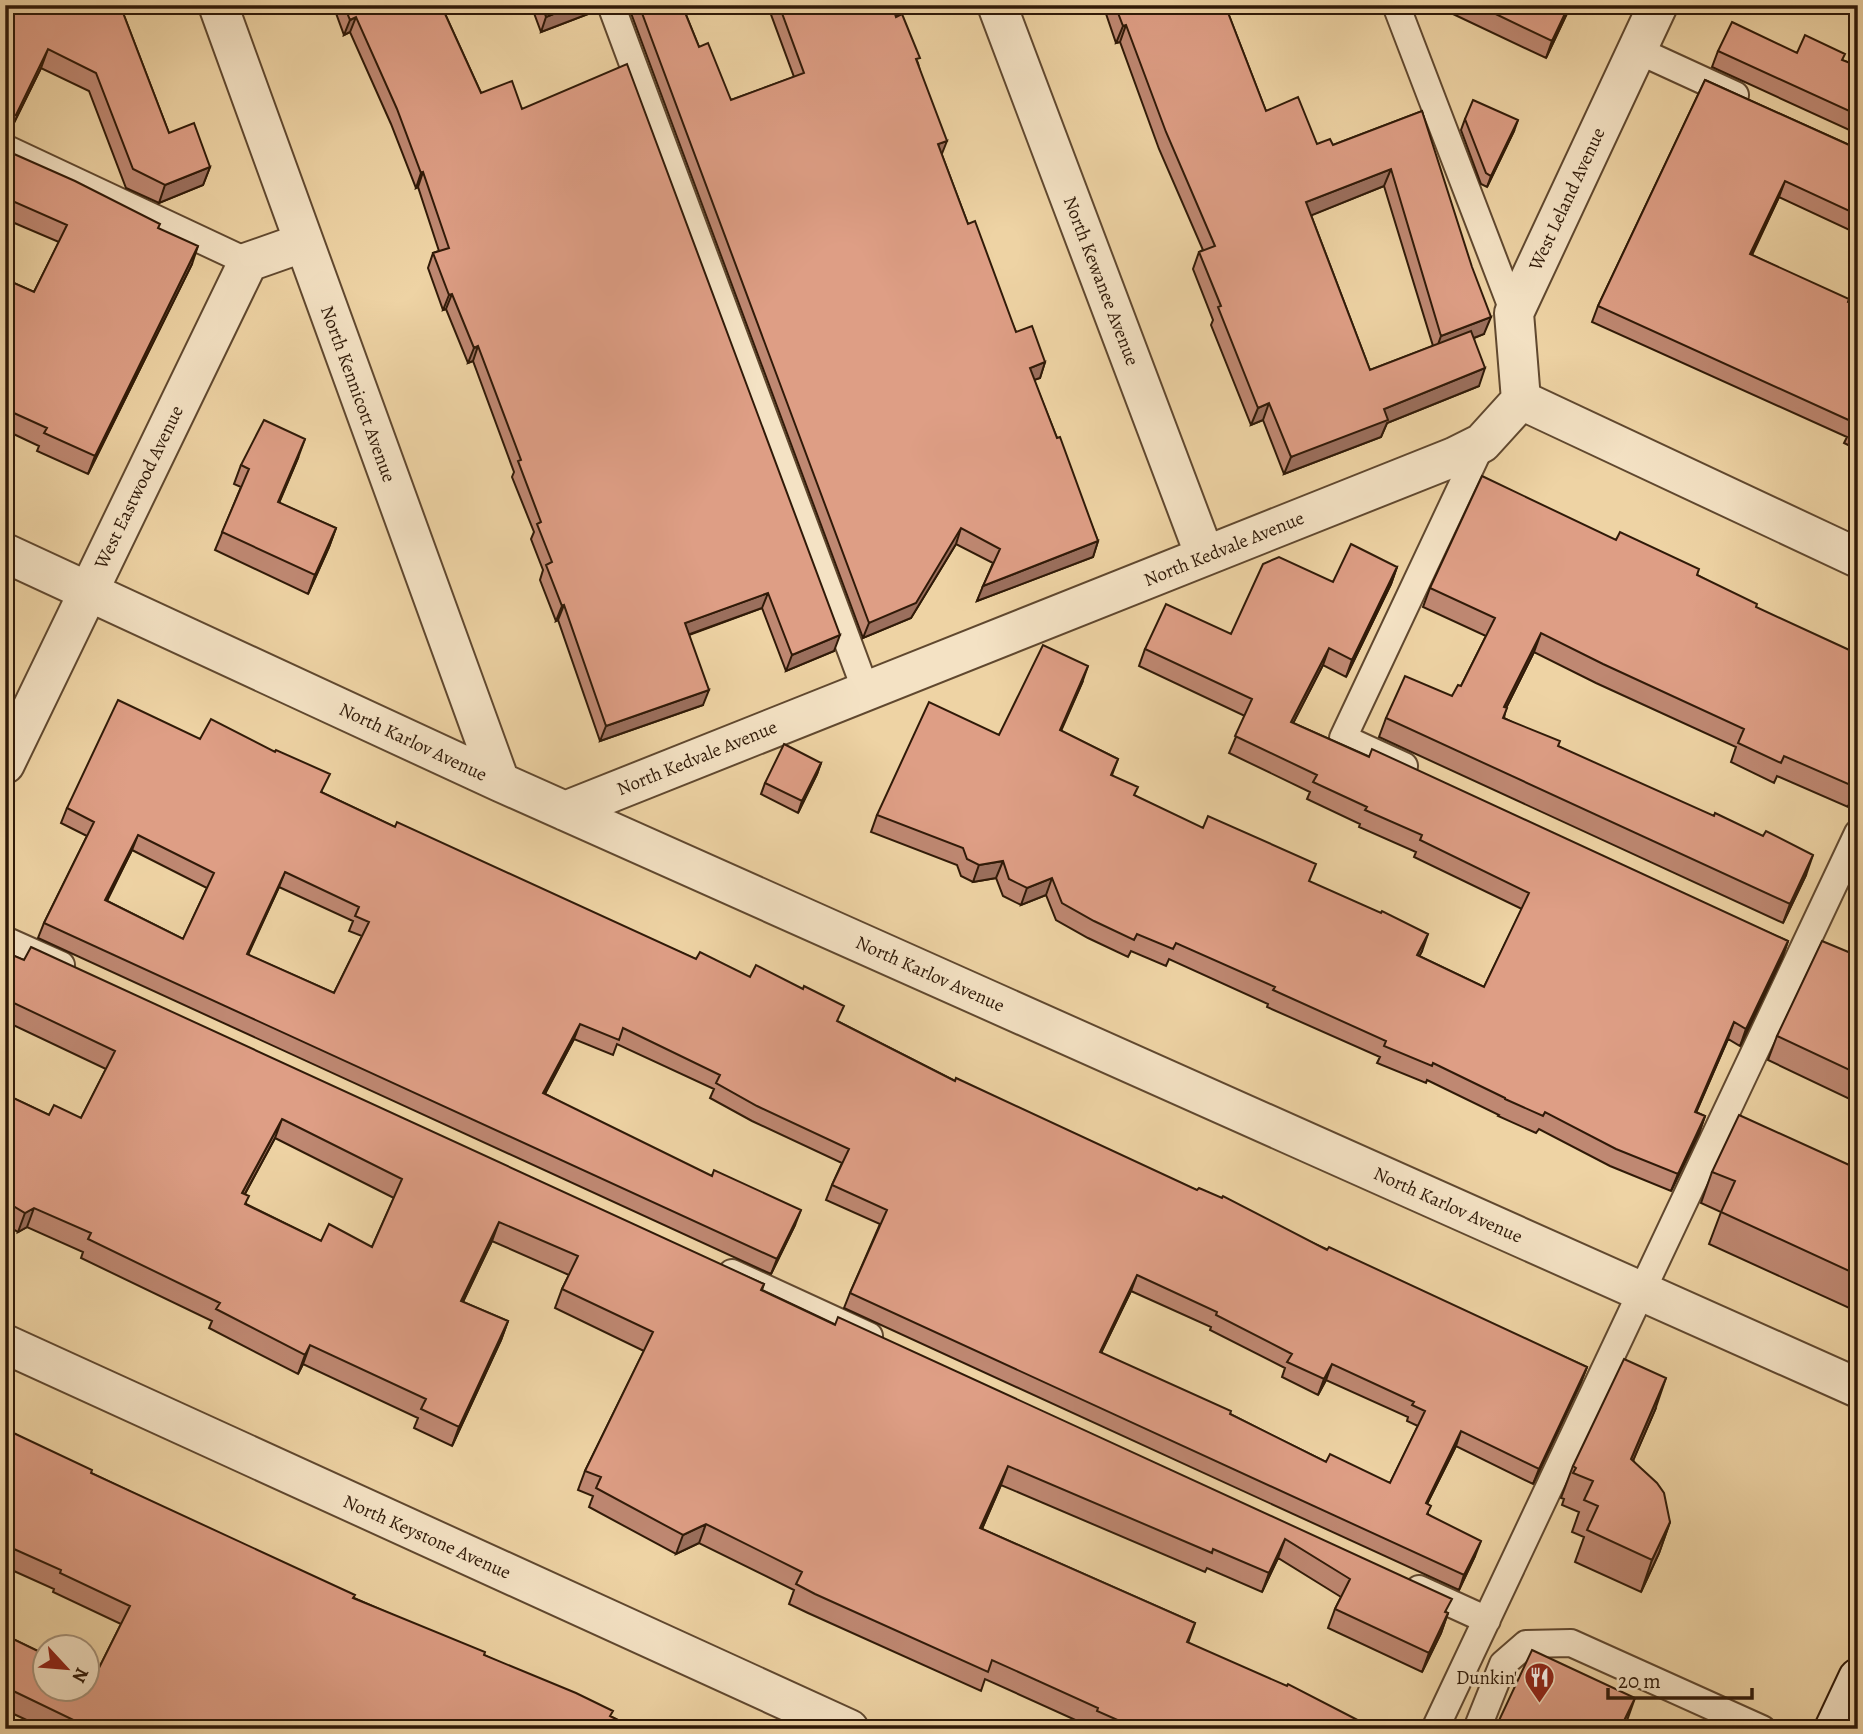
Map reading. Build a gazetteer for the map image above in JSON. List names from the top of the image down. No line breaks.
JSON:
{"streets":{"street":["West Leland Avenue","North Kewanee Avenue","North Kennicott Avenue","West Eastwood Avenue","North Kedvale Avenue","North Karlov Avenue","North Keystone Avenue"]},"crossings":[["West Leland Avenue","North Kedvale Avenue"],["North Kewanee Avenue","North Kedvale Avenue"],["North Kennicott Avenue","North Karlov Avenue"],["West Eastwood Avenue","North Karlov Avenue"],["North Kedvale Avenue","North Karlov Avenue"]],"places":{"restaurant":["Dunkin'"]},"scale_bar":"20 m","north":"bottom right"}
